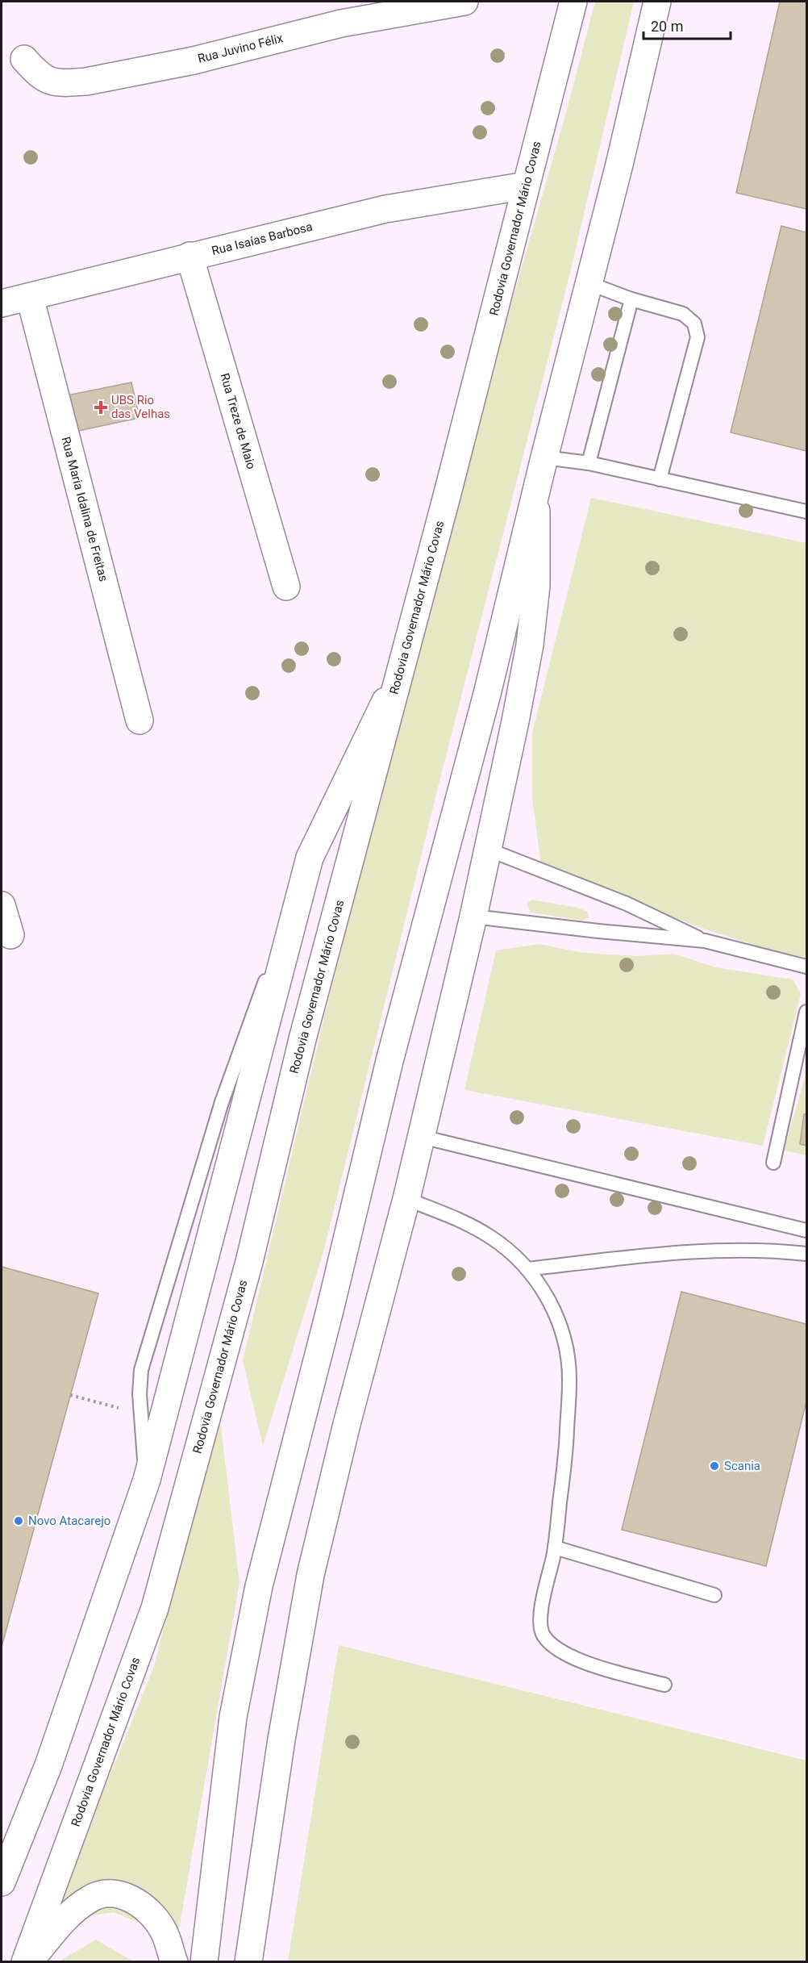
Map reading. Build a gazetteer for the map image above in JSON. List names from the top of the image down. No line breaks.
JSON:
{"streets":{"main road":["Rua Juvino Félix","Rodovia Governador Mário Covas","Rua Isaías Barbosa","Rua Treze de Maio","Rua Maria Idalina de Freitas"]},"crossings":[["Rodovia Governador Mário Covas","Rua Isaías Barbosa"],["Rua Isaías Barbosa","Rua Treze de Maio"],["Rua Isaías Barbosa","Rua Maria Idalina de Freitas"]],"places":{"health":["UBS Rio das Velhas"],"other":["Scania","Novo Atacarejo"]},"scale_bar":"20 m"}
